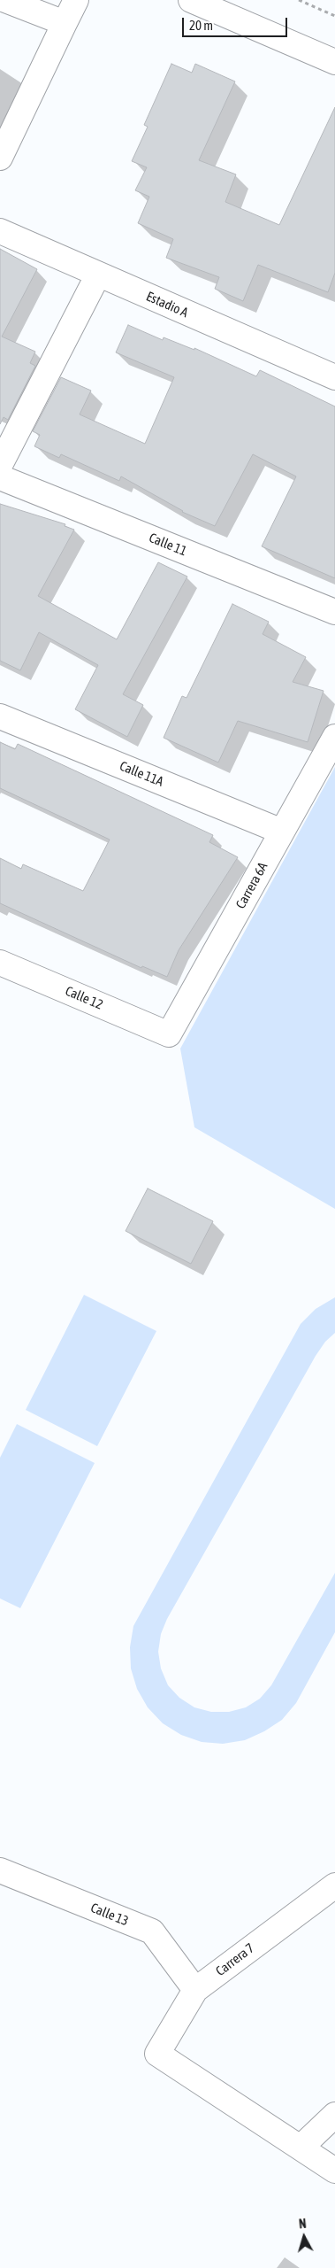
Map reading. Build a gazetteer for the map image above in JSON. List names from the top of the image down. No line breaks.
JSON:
{"streets":{"street":["Estadio A","Calle 11","Calle 11A","Carrera 6A","Calle 12","Calle 13","Carrera 7"]},"crossings":[["Calle 11A","Carrera 6A"],["Carrera 6A","Calle 12"],["Calle 13","Carrera 7"]],"scale_bar":"20 m","north":"top"}
